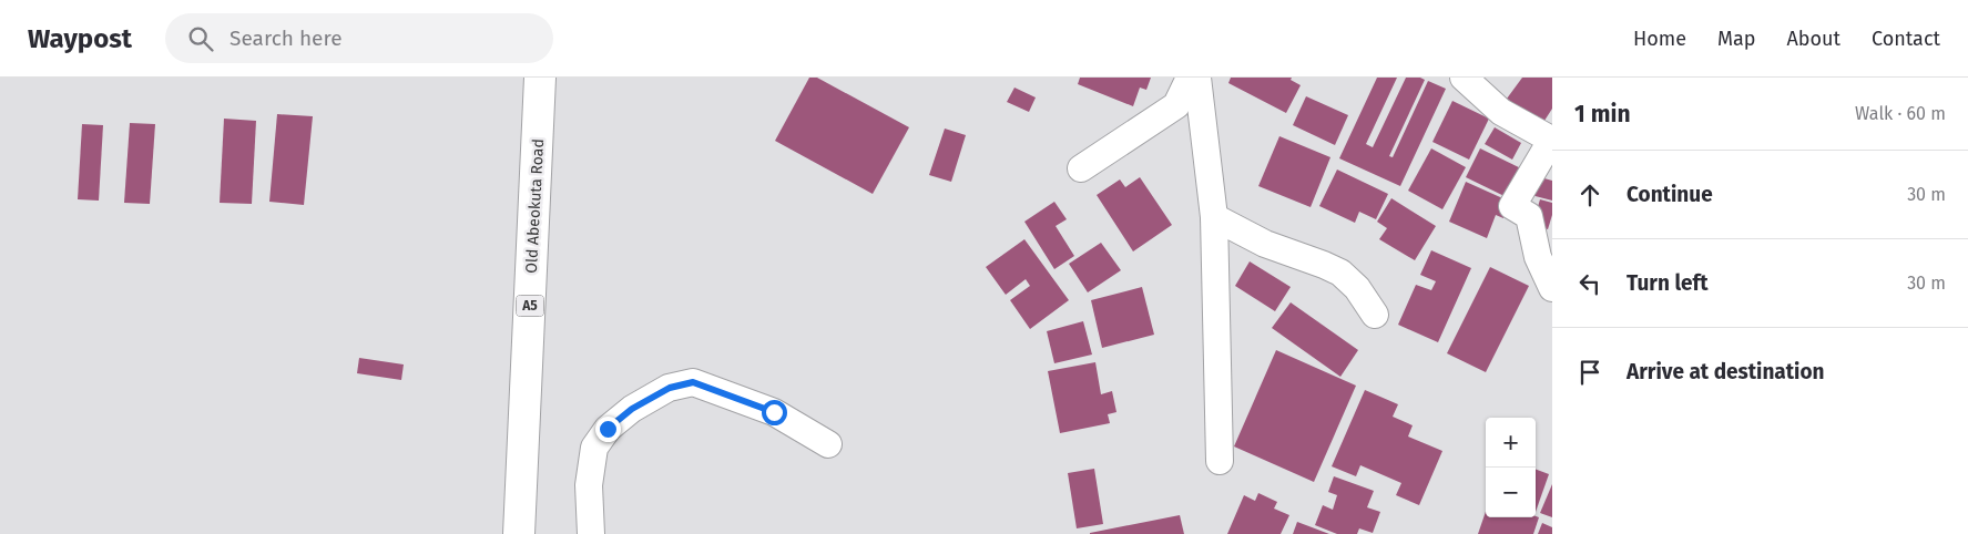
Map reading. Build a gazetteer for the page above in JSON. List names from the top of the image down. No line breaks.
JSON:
{"streets":{"highway":["Old Abeokuta Road","A5"]},"page":{"header":"Waypost","search":"Search here","nav":["Home","Map","About","Contact"],"heading":["1 min","Walk · 60 m"],"list":[["Continue","30 m"],["Turn left","30 m"],"Arrive at destination"],"map_buttons":["+","−"]}}
